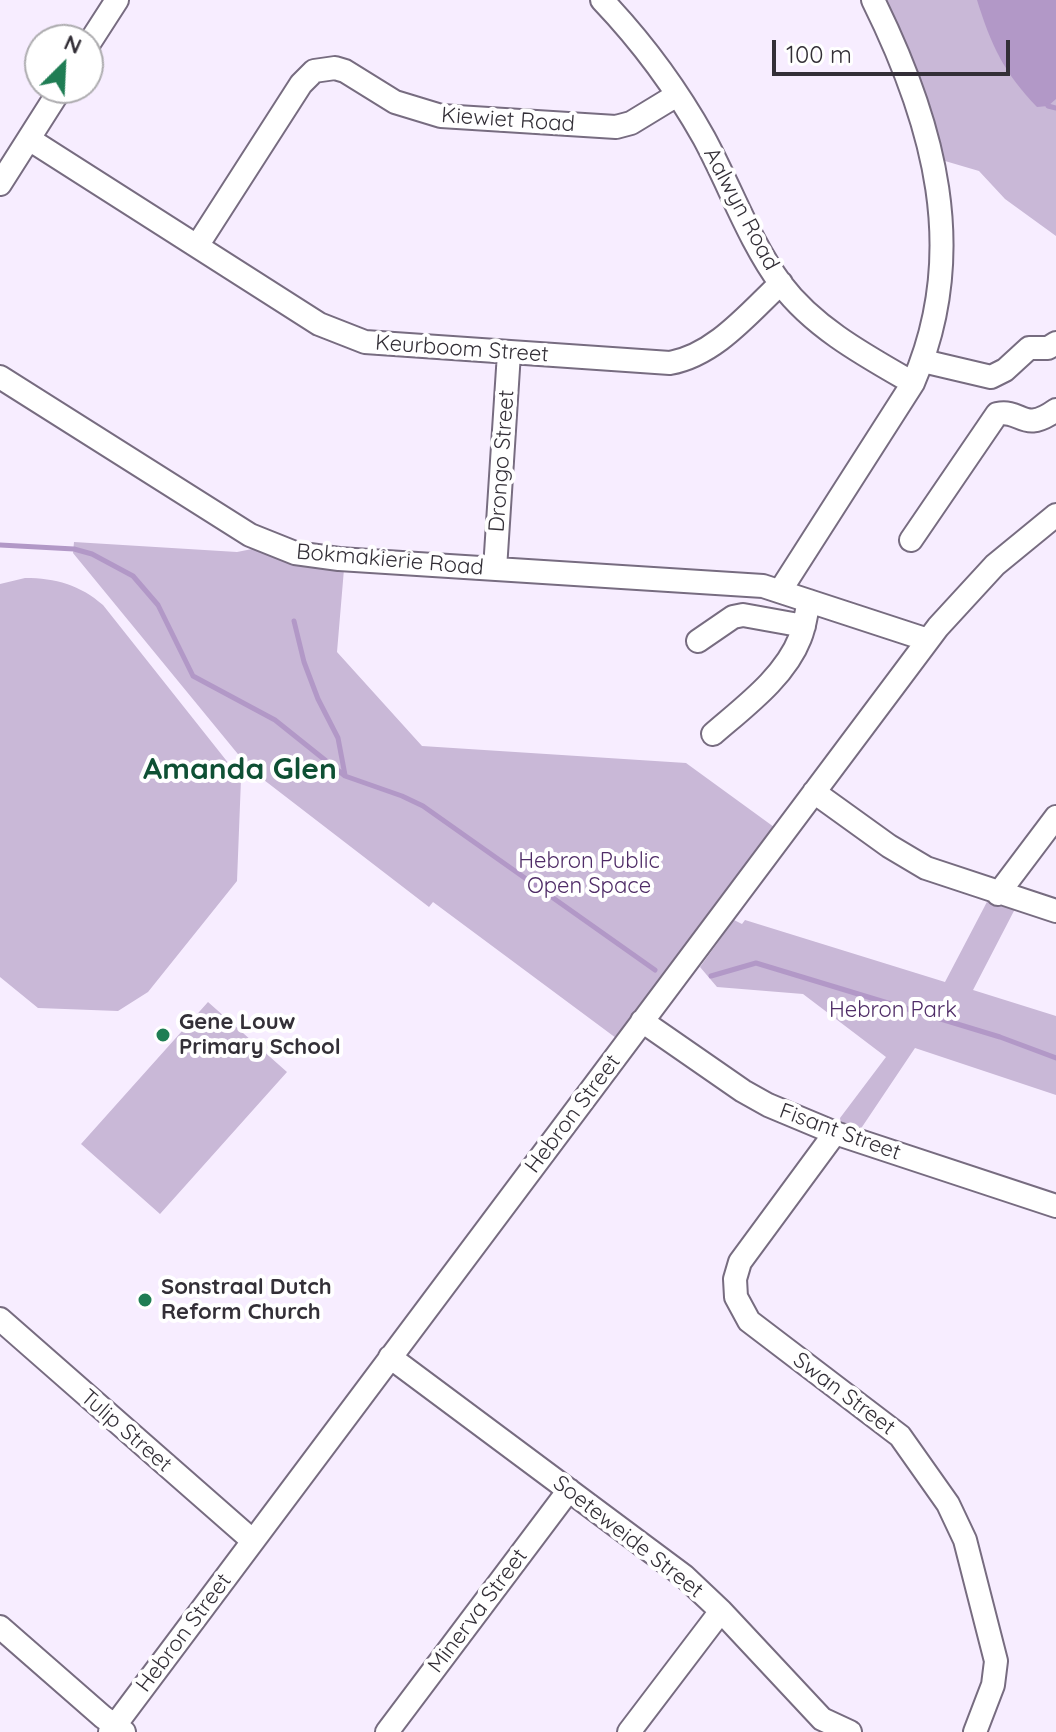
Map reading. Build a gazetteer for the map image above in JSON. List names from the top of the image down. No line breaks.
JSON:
{"streets":{"street":["Kiewiet Road","Aalwyn Road","Keurboom Street","Drongo Street","Bokmakierie Road","Hebron Street","Fisant Street","Swan Street","Tulip Street","Soeteweide Street","Minerva Street"]},"crossings":[["Kiewiet Road","Aalwyn Road"],["Kiewiet Road","Keurboom Street"],["Aalwyn Road","Keurboom Street"],["Keurboom Street","Drongo Street"],["Drongo Street","Bokmakierie Road"],["Bokmakierie Road","Hebron Street"],["Hebron Street","Fisant Street"],["Hebron Street","Tulip Street"],["Hebron Street","Soeteweide Street"],["Fisant Street","Swan Street"],["Soeteweide Street","Minerva Street"]],"districts":["Amanda Glen"],"parks":["Hebron Public Open Space","Hebron Park"],"places":["Gene Louw Primary School","Sonstraal Dutch Reform Church"],"scale_bar":"100 m","north":"top right"}
